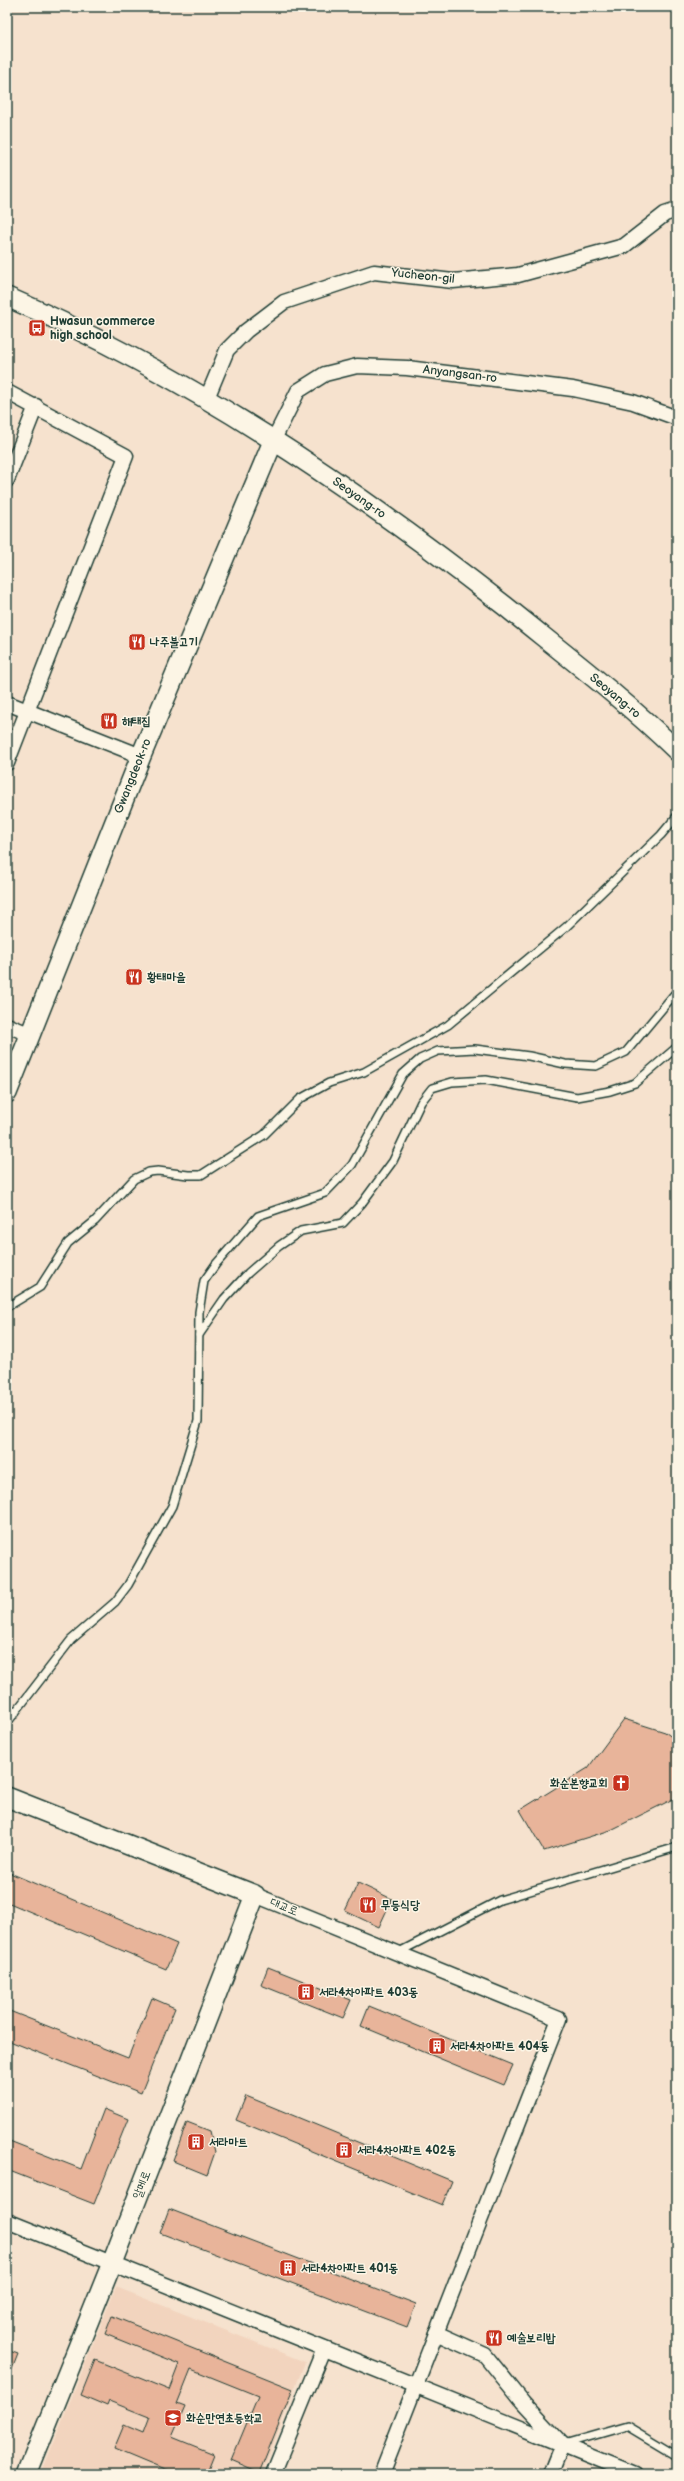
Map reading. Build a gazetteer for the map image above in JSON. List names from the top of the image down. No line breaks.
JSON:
{"streets":{"street":["Yucheon-gil","Anyangsan-ro","Seoyang-ro","Gwangdeok-ro","대교로","알메로"]},"crossings":[["Yucheon-gil","Seoyang-ro"],["Anyangsan-ro","Seoyang-ro"],["Anyangsan-ro","Gwangdeok-ro"],["Seoyang-ro","Gwangdeok-ro"],["대교로","알메로"]],"places":{"bus stop":["Hwasun commerce high school"],"restaurant":["나주불고기","해태집","황태마을","무등식당","예술보리밥"],"church":["화순본향교회"],"building":["서라4차아파트 403동","서라4차아파트 404동","서라마트","서라4차아파트 402동","서라4차아파트 401동"],"school or university":["화순만연초등학교"]}}
